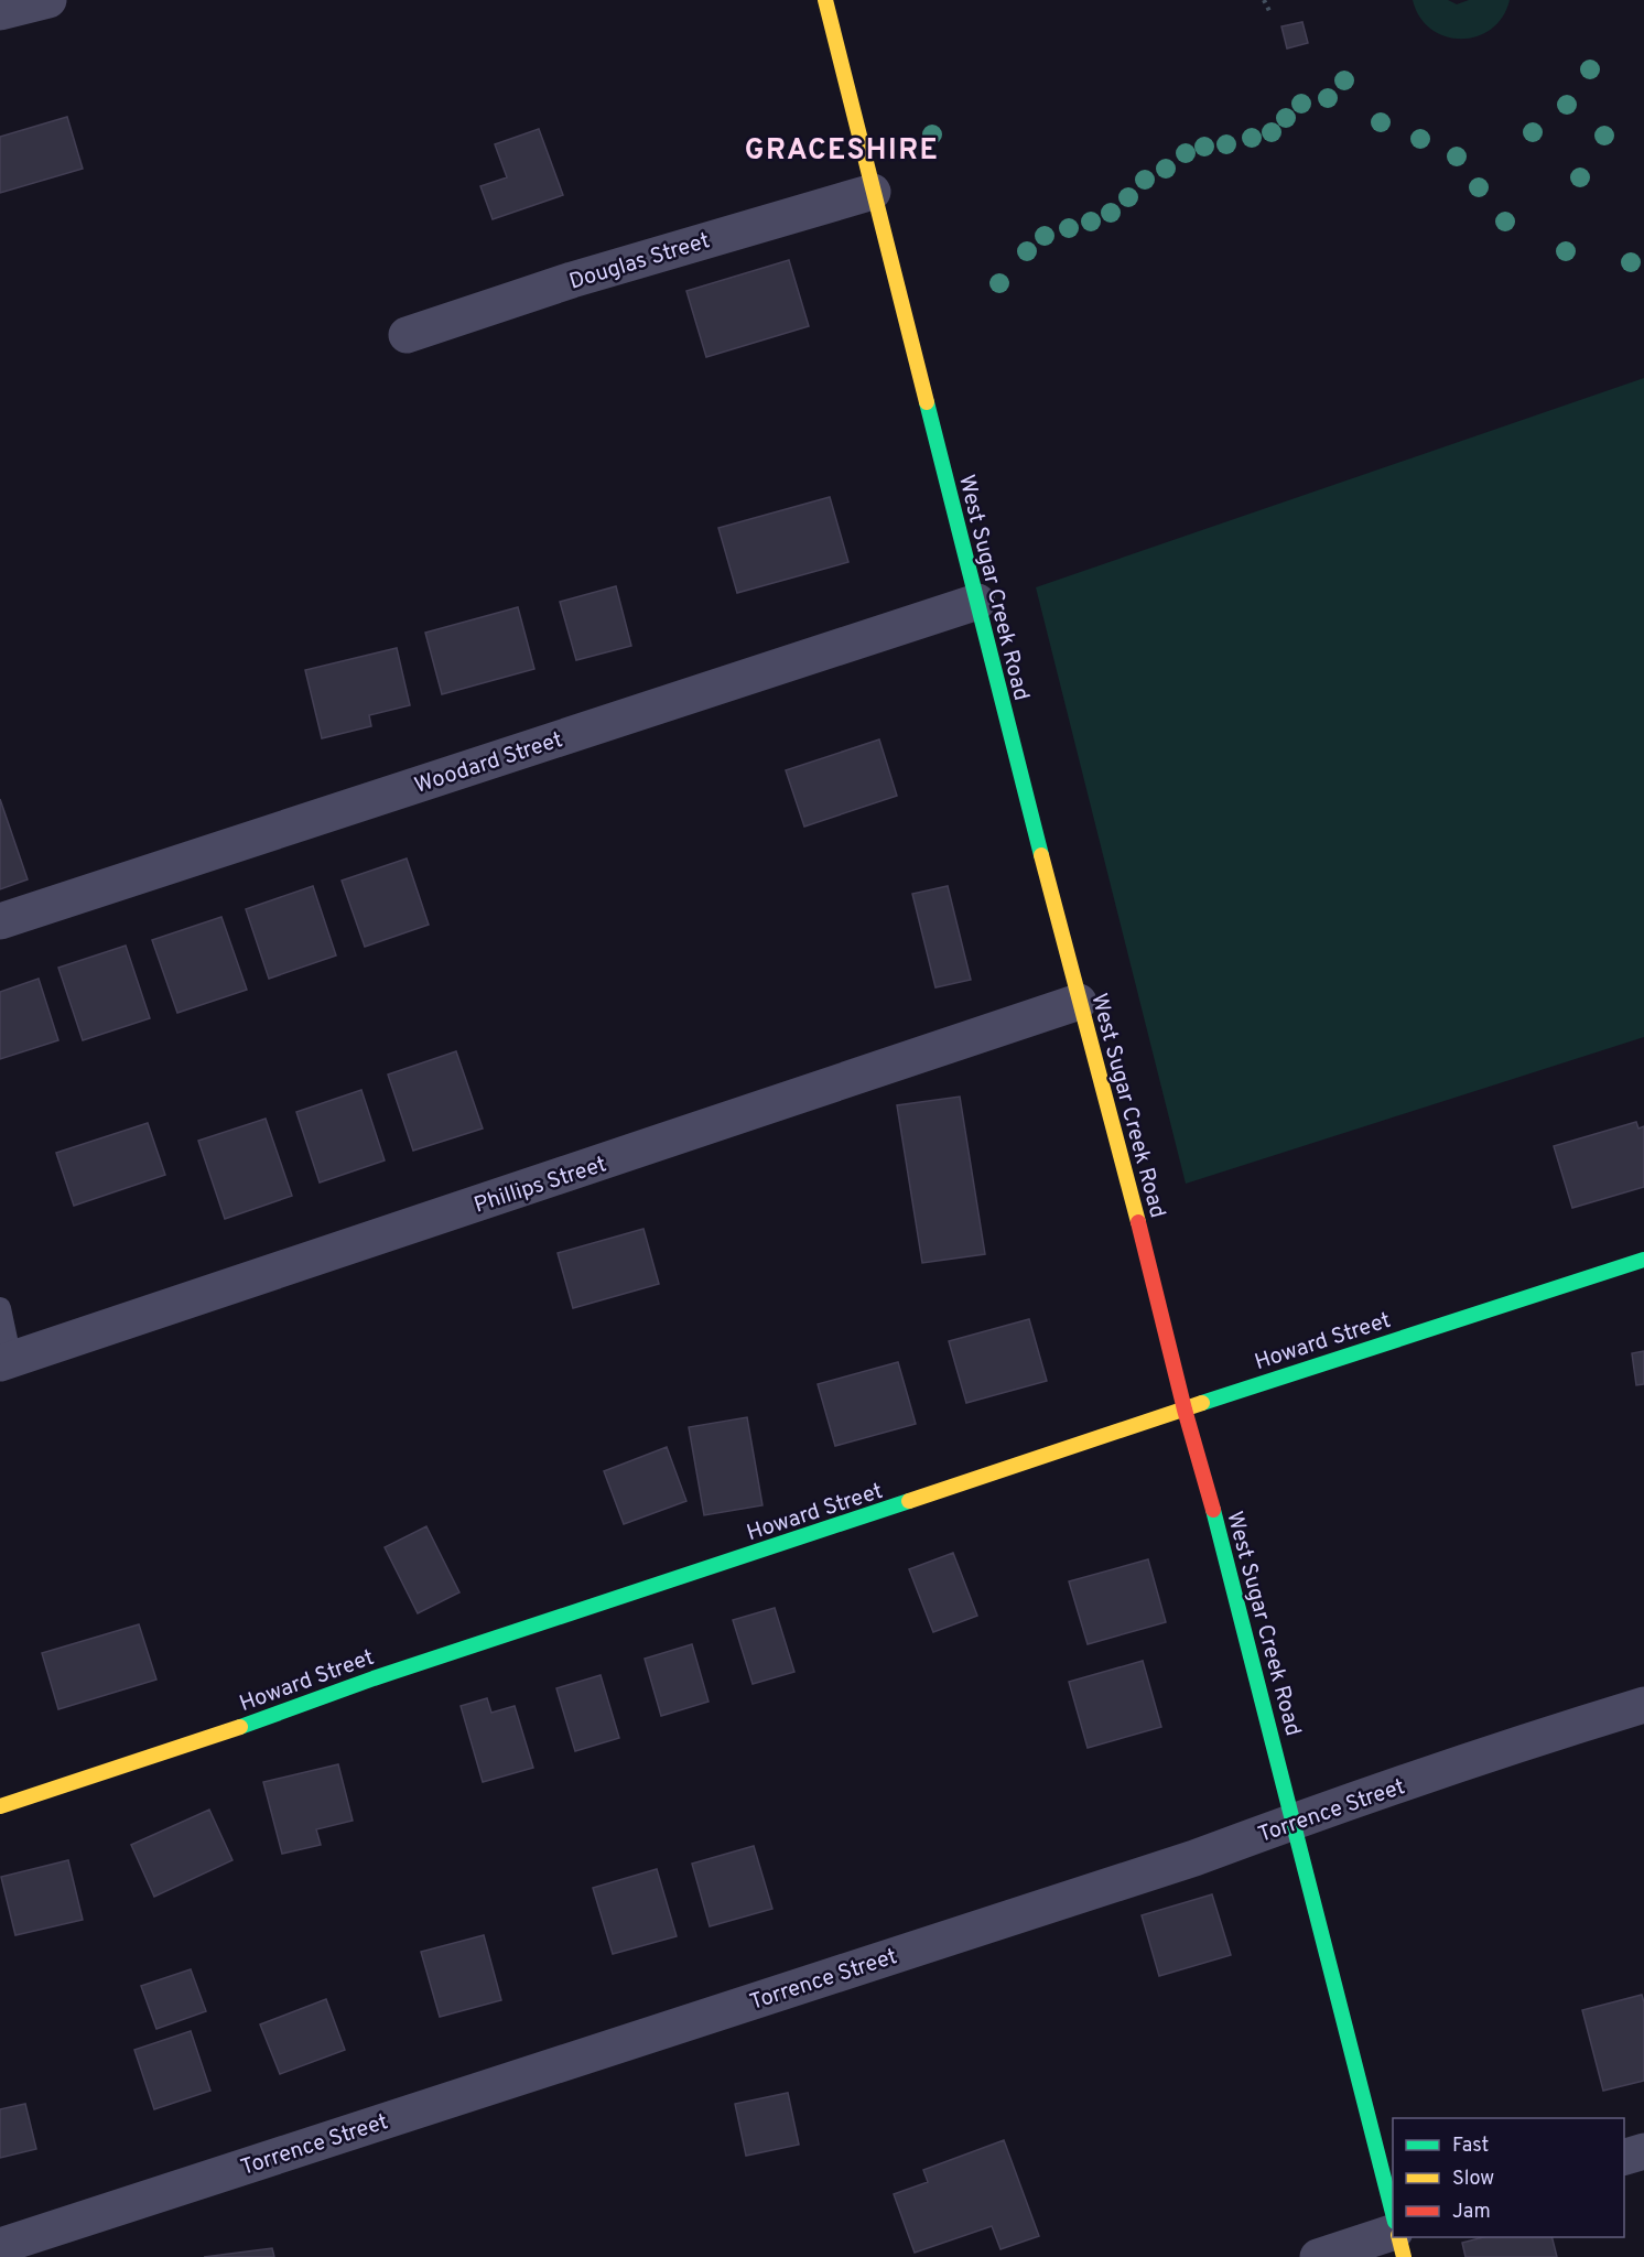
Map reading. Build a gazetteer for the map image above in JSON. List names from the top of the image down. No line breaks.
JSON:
{"streets":{"main road":["West Sugar Creek Road","Howard Street"],"street":["Douglas Street","Woodard Street","Phillips Street","Torrence Street"]},"crossings":[["Douglas Street","West Sugar Creek Road"],["West Sugar Creek Road","Woodard Street"],["West Sugar Creek Road","Phillips Street"],["West Sugar Creek Road","Howard Street"],["West Sugar Creek Road","Torrence Street"]],"districts":["GRACESHIRE"],"legend":["Fast","Slow","Jam"]}
